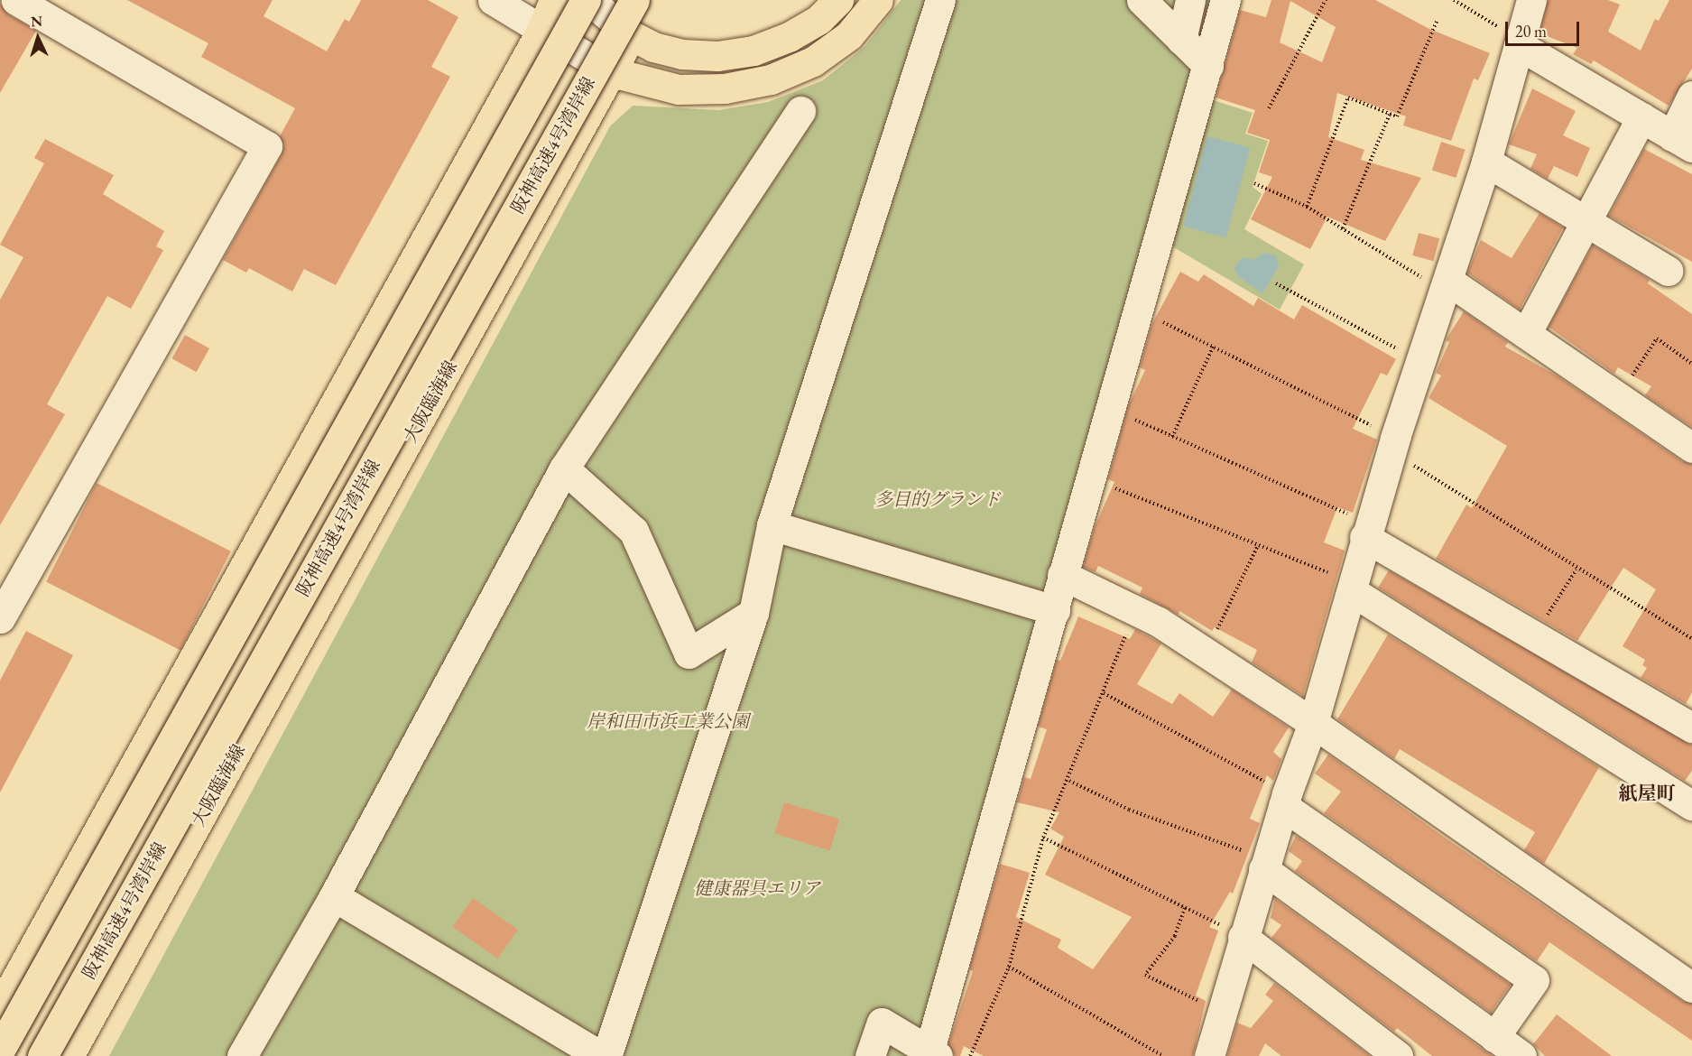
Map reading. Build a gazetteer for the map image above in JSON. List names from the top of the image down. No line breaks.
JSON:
{"streets":{"main road":["阪神高速4号湾岸線","大阪臨海線"]},"districts":["紙屋町"],"parks":["多目的グランド","岸和田市浜工業公園","健康器具エリア"],"scale_bar":"20 m","north":"top"}
